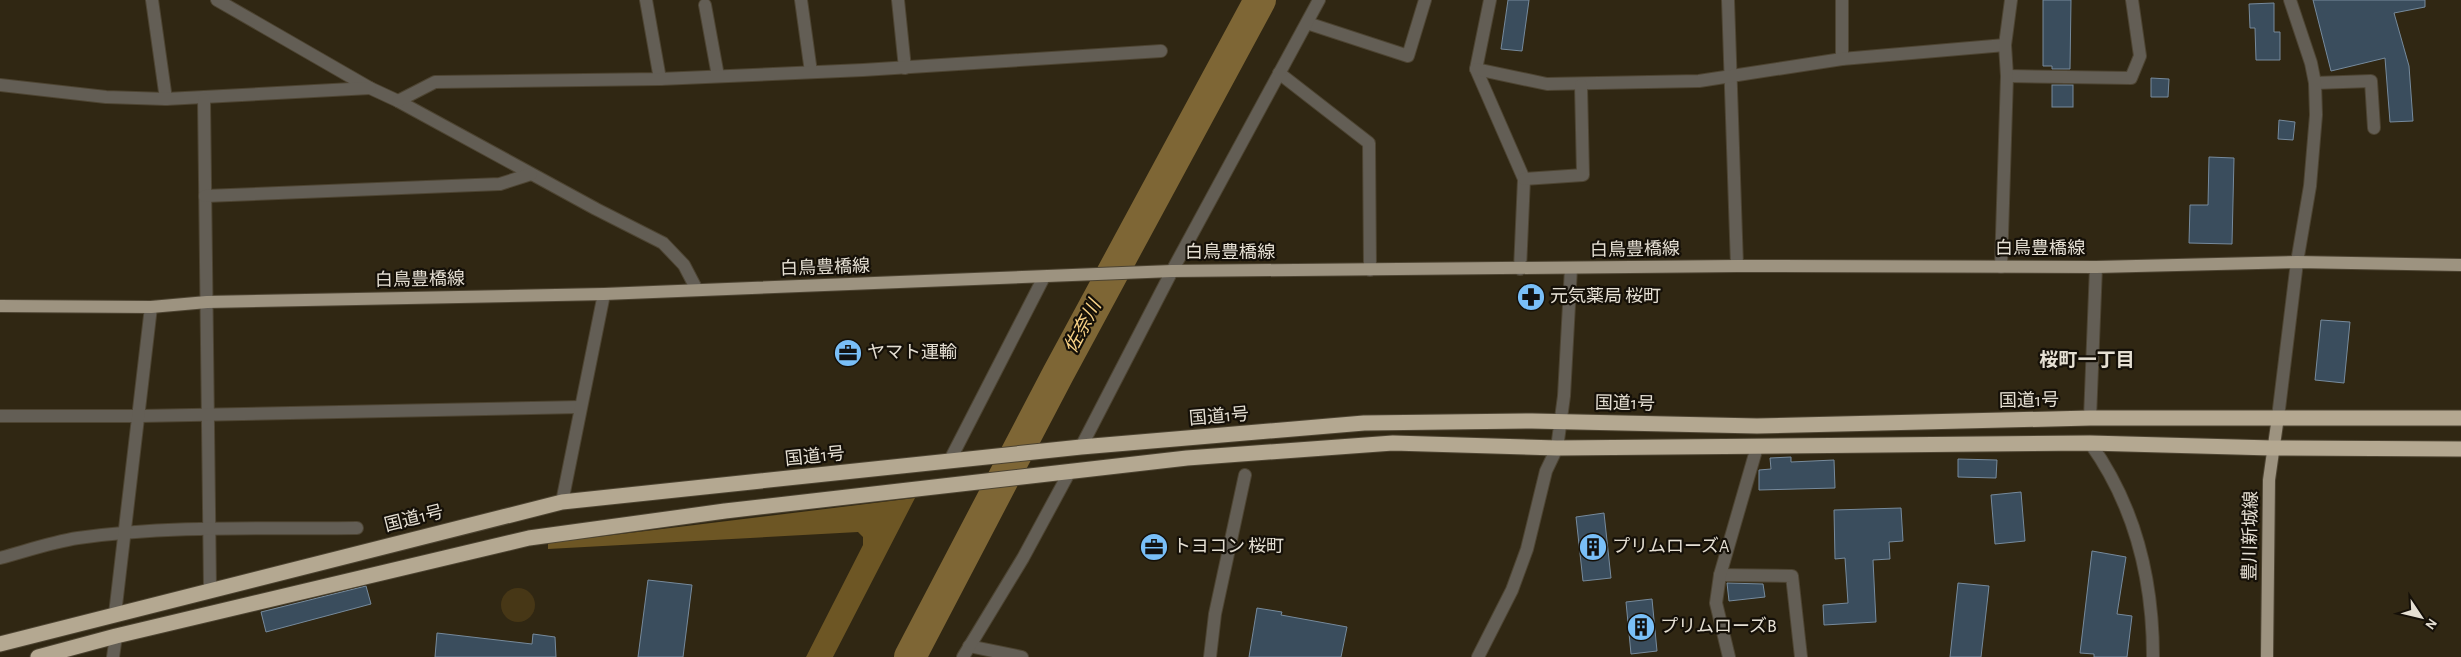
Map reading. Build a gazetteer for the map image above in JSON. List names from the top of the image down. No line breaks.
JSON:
{"streets":{"highway":["国道1号"],"main road":["白鳥豊橋線","豊川新城線"]},"crossings":[["国道1号","豊川新城線"]],"districts":["桜町一丁目"],"water":["佐奈川"],"places":{"pharmacy":["元気薬局 桜町"],"office":["ヤマト運輸","トヨコン 桜町"],"building":["プリムローズA","プリムローズB"]},"north":"bottom right"}
